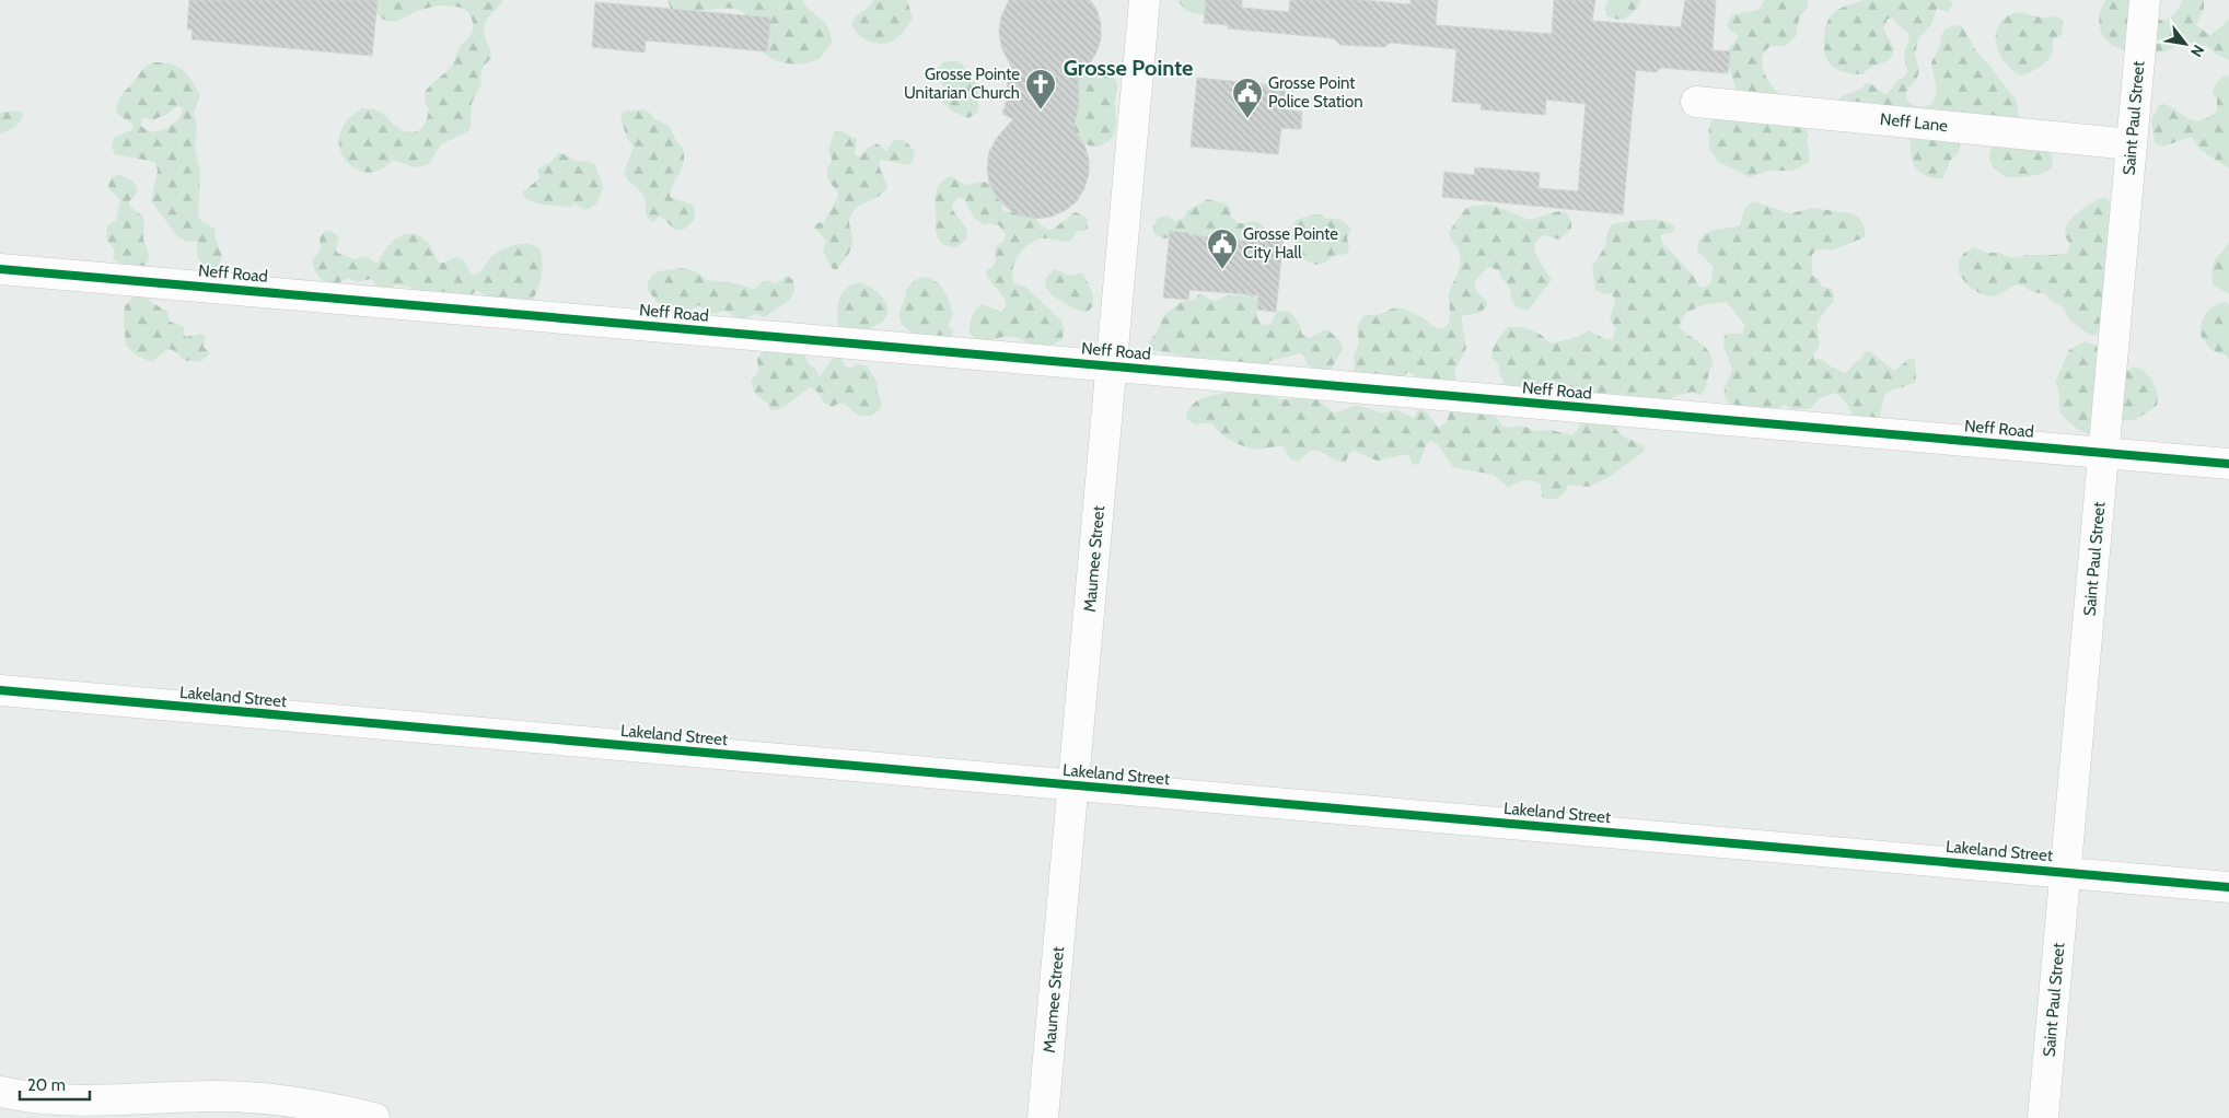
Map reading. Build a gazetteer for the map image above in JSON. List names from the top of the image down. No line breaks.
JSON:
{"streets":{"street":["Saint Paul Street","Neff Lane","Neff Road","Maumee Street","Lakeland Street"]},"crossings":[["Saint Paul Street","Neff Lane"],["Saint Paul Street","Neff Road"],["Saint Paul Street","Lakeland Street"],["Neff Road","Maumee Street"],["Maumee Street","Lakeland Street"]],"districts":["Grosse Pointe"],"places":{"church":["Grosse Pointe Unitarian Church"],"public building":["Grosse Point Police Station","Grosse Pointe City Hall"]},"scale_bar":"20 m","north":"bottom right"}
